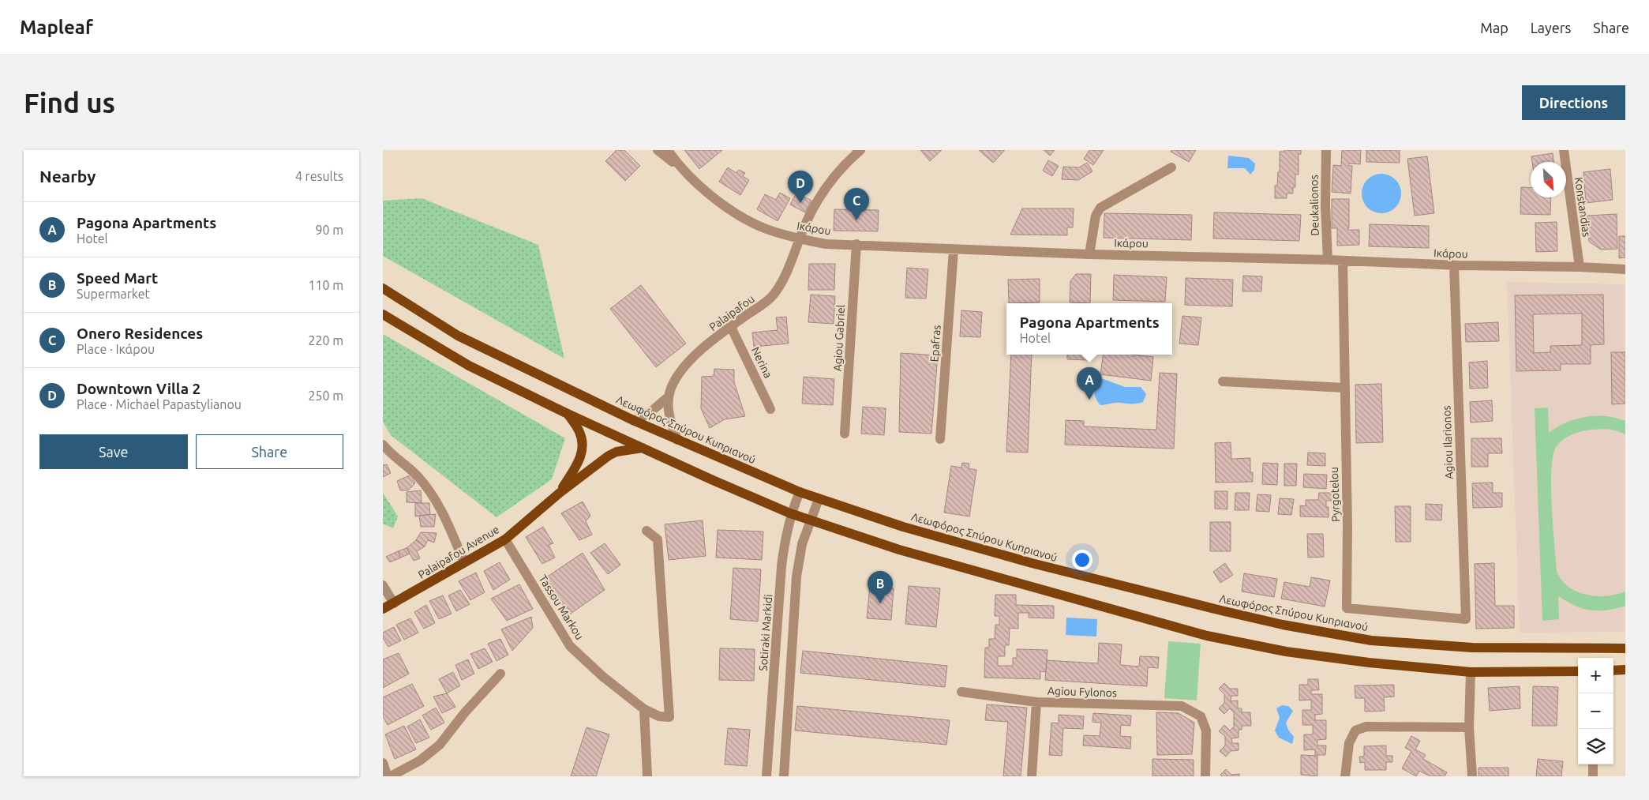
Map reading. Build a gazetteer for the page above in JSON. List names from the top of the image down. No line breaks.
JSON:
{"streets":{"main road":["Λεωφόρος Σπύρου Κυπριανού","Palaipafou Avenue"],"street":["Deukalionos","Konstandias","Ικάρου","Palaipafou","Agiou Gabriel","Epafras","Nerina","Agiou Ilarionos","Pyrgotelou","Tassou Markou","Sotiraki Markidi","Agiou Fylonos"]},"crossings":[["Deukalionos","Ικάρου"],["Konstandias","Ικάρου"],["Ικάρου","Palaipafou"],["Ικάρου","Agiou Gabriel"],["Ικάρου","Epafras"],["Ικάρου","Agiou Ilarionos"],["Ικάρου","Pyrgotelou"],["Palaipafou","Nerina"],["Λεωφόρος Σπύρου Κυπριανού","Sotiraki Markidi"],["Agiou Ilarionos","Pyrgotelou"],["Palaipafou Avenue","Tassou Markou"]],"north":"bottom right","page":{"header":"Mapleaf","nav":["Map","Layers","Share"],"buttons":["Directions",["Save","Share"]],"title":"Find us","heading":["Nearby","4 results"],"pins":["D","C","A","B"],"list":[{"mark":"A","name":"Pagona Apartments","note":"Hotel","value":"90 m"},{"mark":"B","name":"Speed Mart","note":"Supermarket","value":"110 m"},{"mark":"C","name":"Onero Residences","note":"Place · Ικάρου","value":"220 m"},{"mark":"D","name":"Downtown Villa 2","note":"Place · Michael Papastylianou","value":"250 m"}],"popup":["Pagona Apartments","Hotel"],"map_buttons":["+","−"]}}
